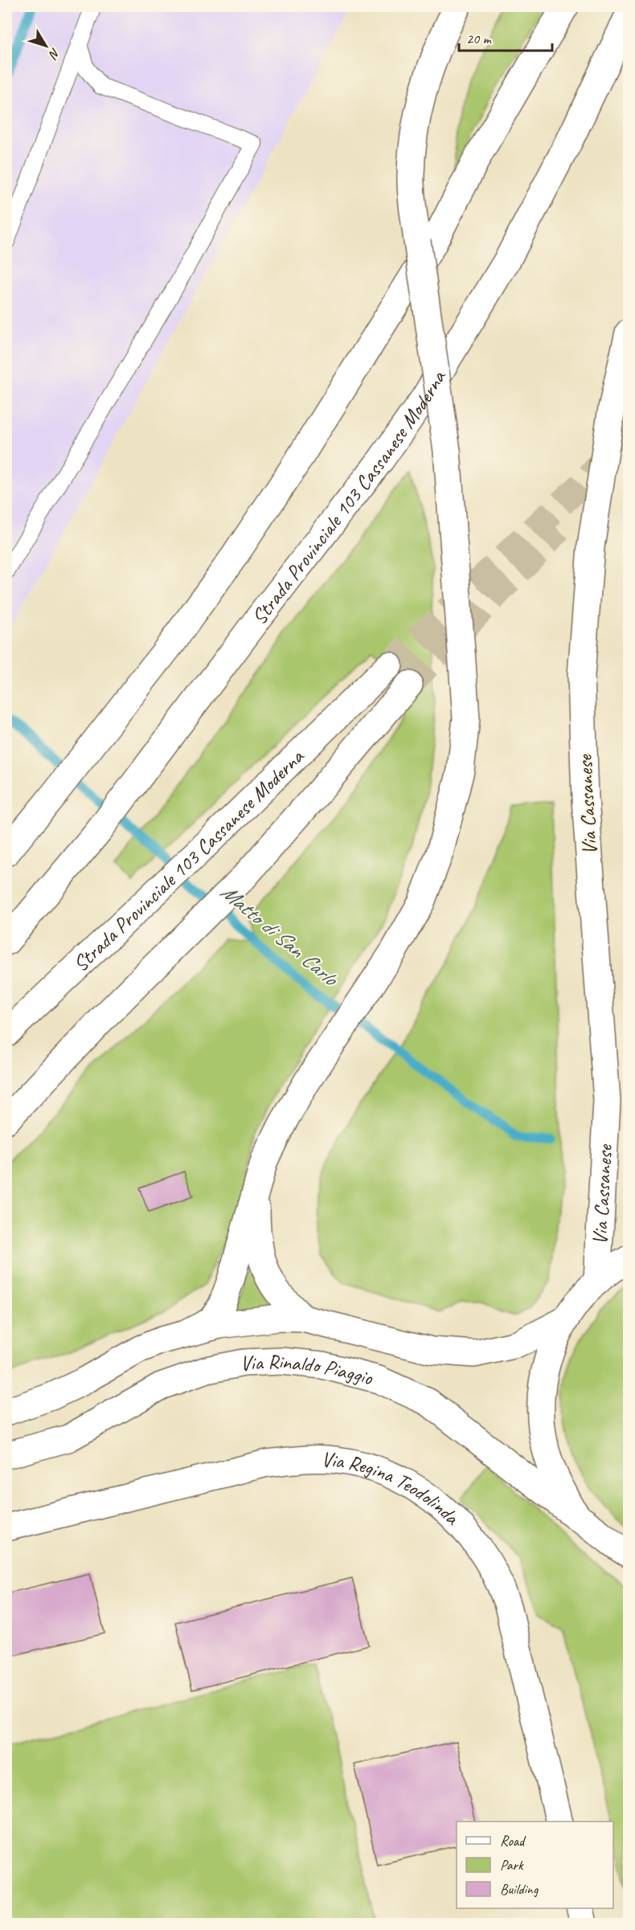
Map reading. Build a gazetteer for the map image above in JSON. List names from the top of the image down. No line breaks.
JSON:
{"streets":{"main road":["Strada Provinciale 103 Cassanese Moderna","Via Cassanese","Via Rinaldo Piaggio","Via Regina Teodolinda"]},"water":["Matto di San Carlo"],"legend":["Road","Park","Building"],"scale_bar":"20 m","north":"bottom right"}
